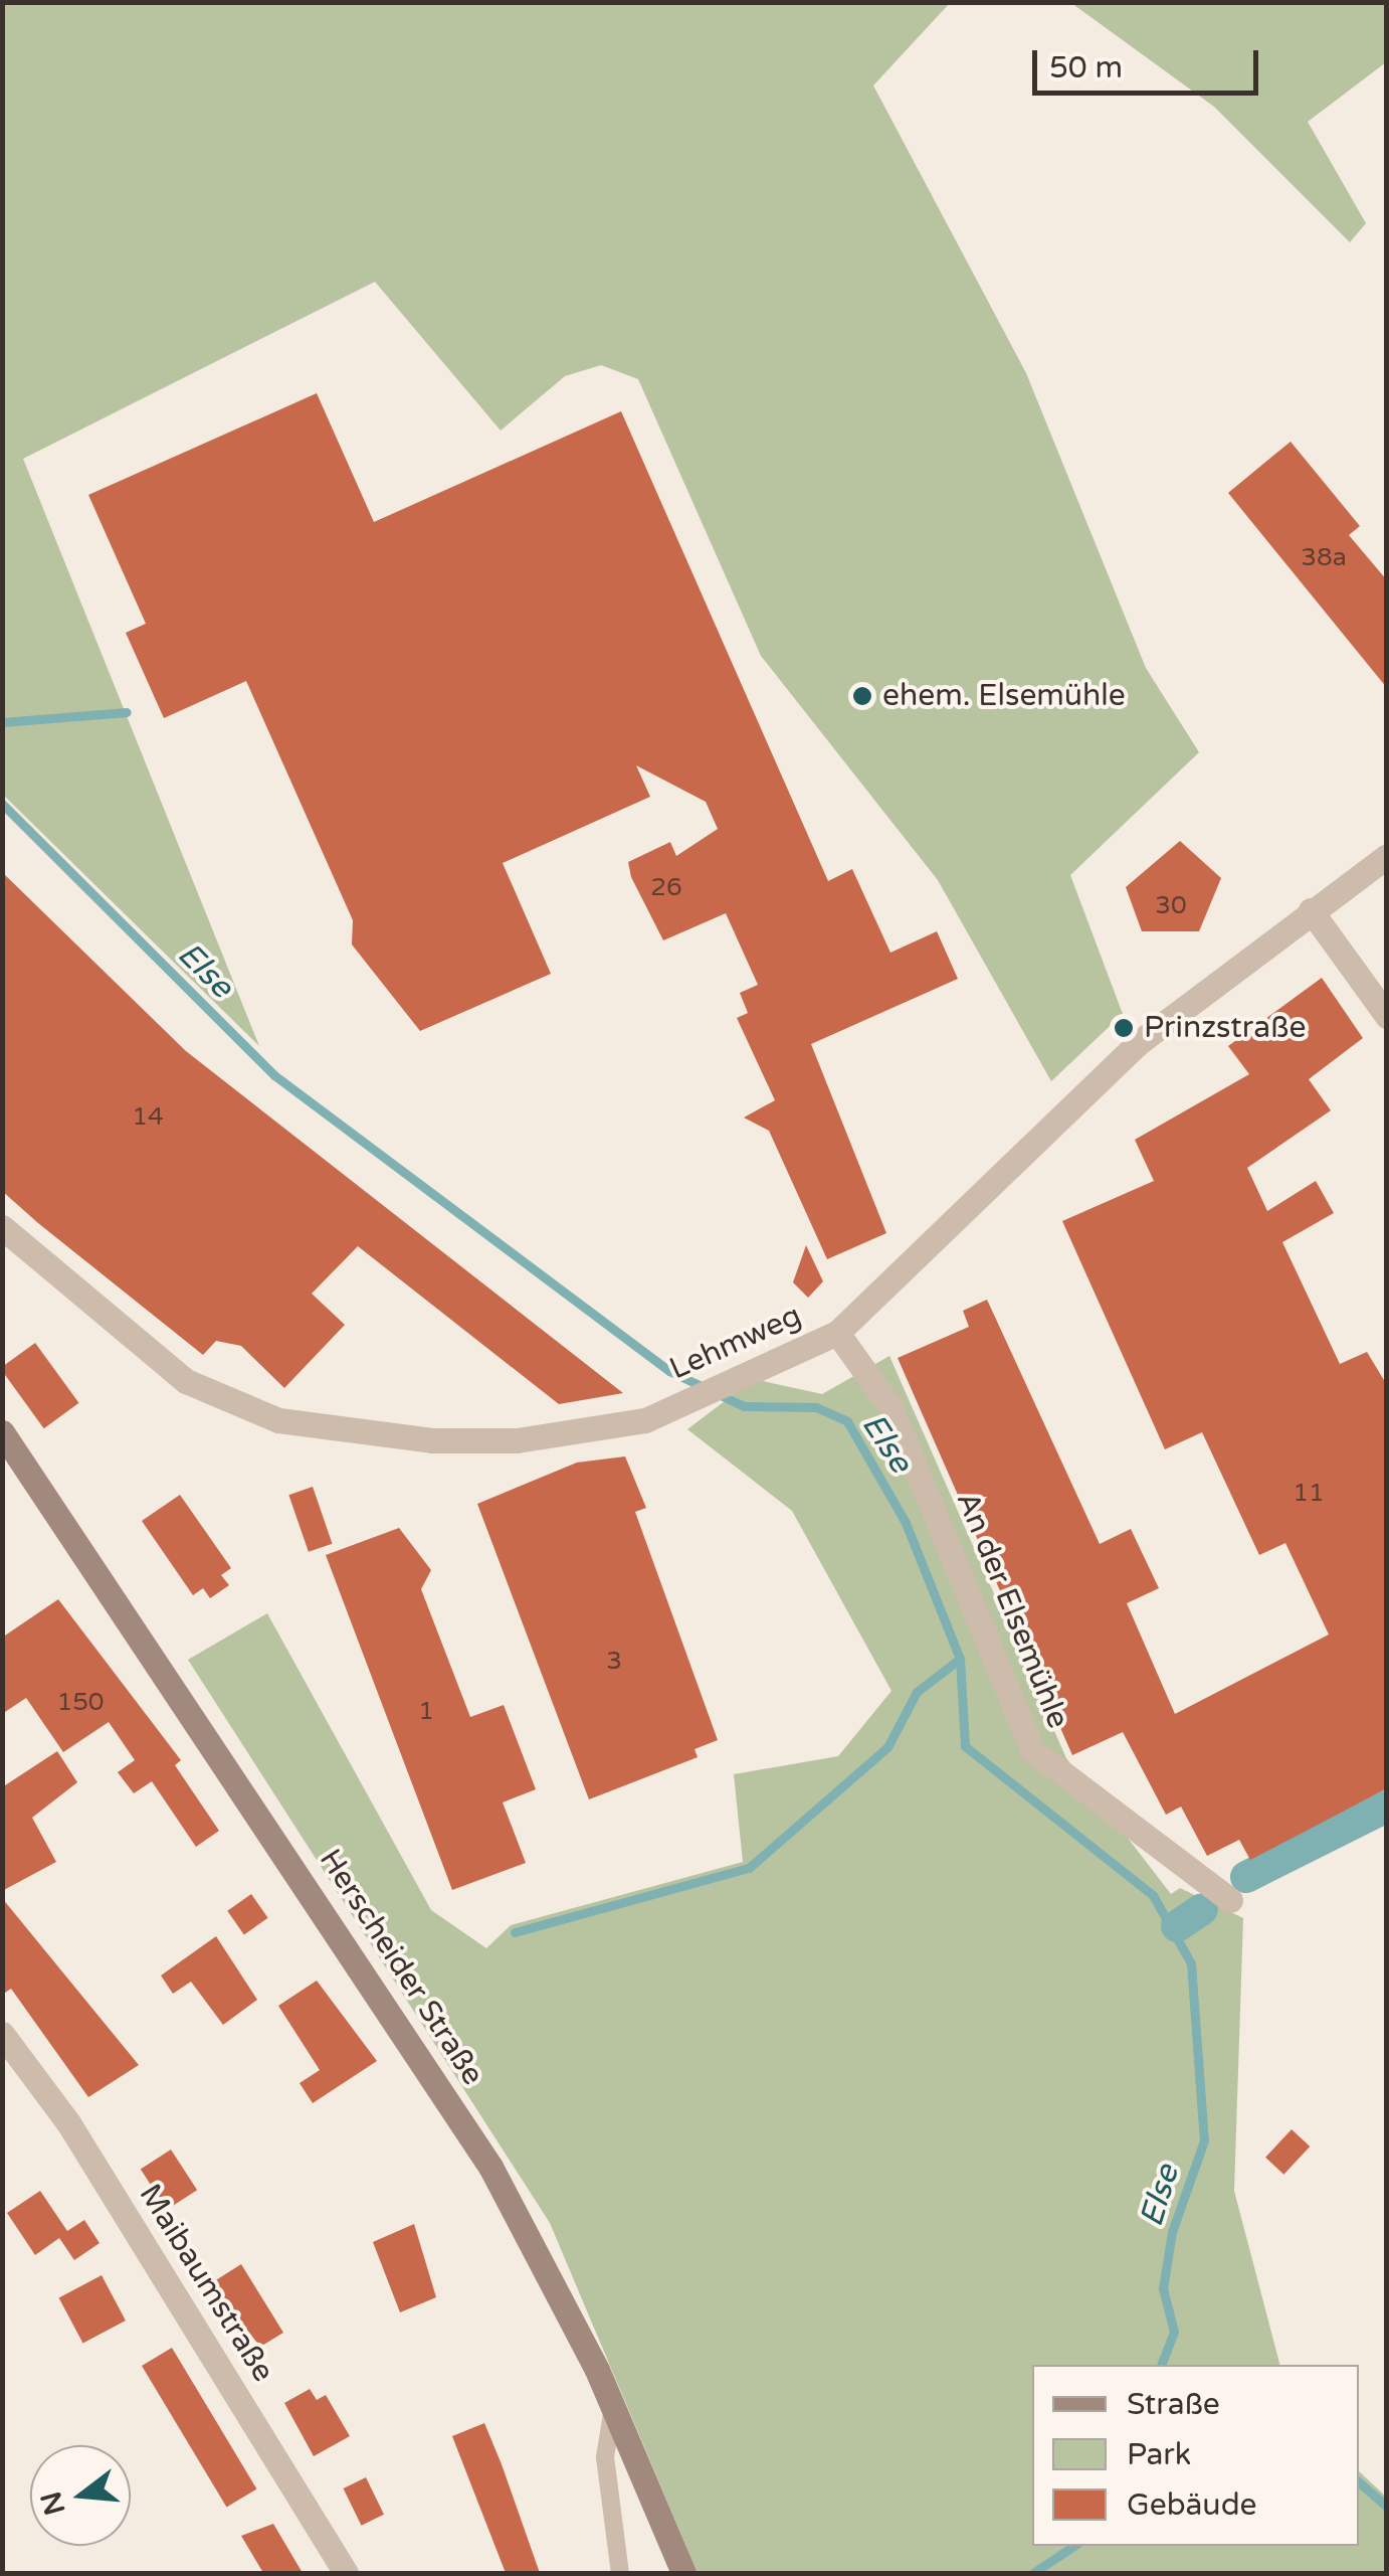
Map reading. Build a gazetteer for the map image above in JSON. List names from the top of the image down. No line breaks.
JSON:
{"streets":{"main road":["Herscheider Straße"],"street":["Lehmweg","An der Elsemühle","Maibaumstraße"]},"crossings":[["Lehmweg","An der Elsemühle"]],"water":["Else"],"places":["ehem. Elsemühle","Prinzstraße"],"house_numbers":["38a","26","30","14","11","3","150","1"],"legend":["Straße","Park","Gebäude"],"scale_bar":"50 m","north":"left"}
